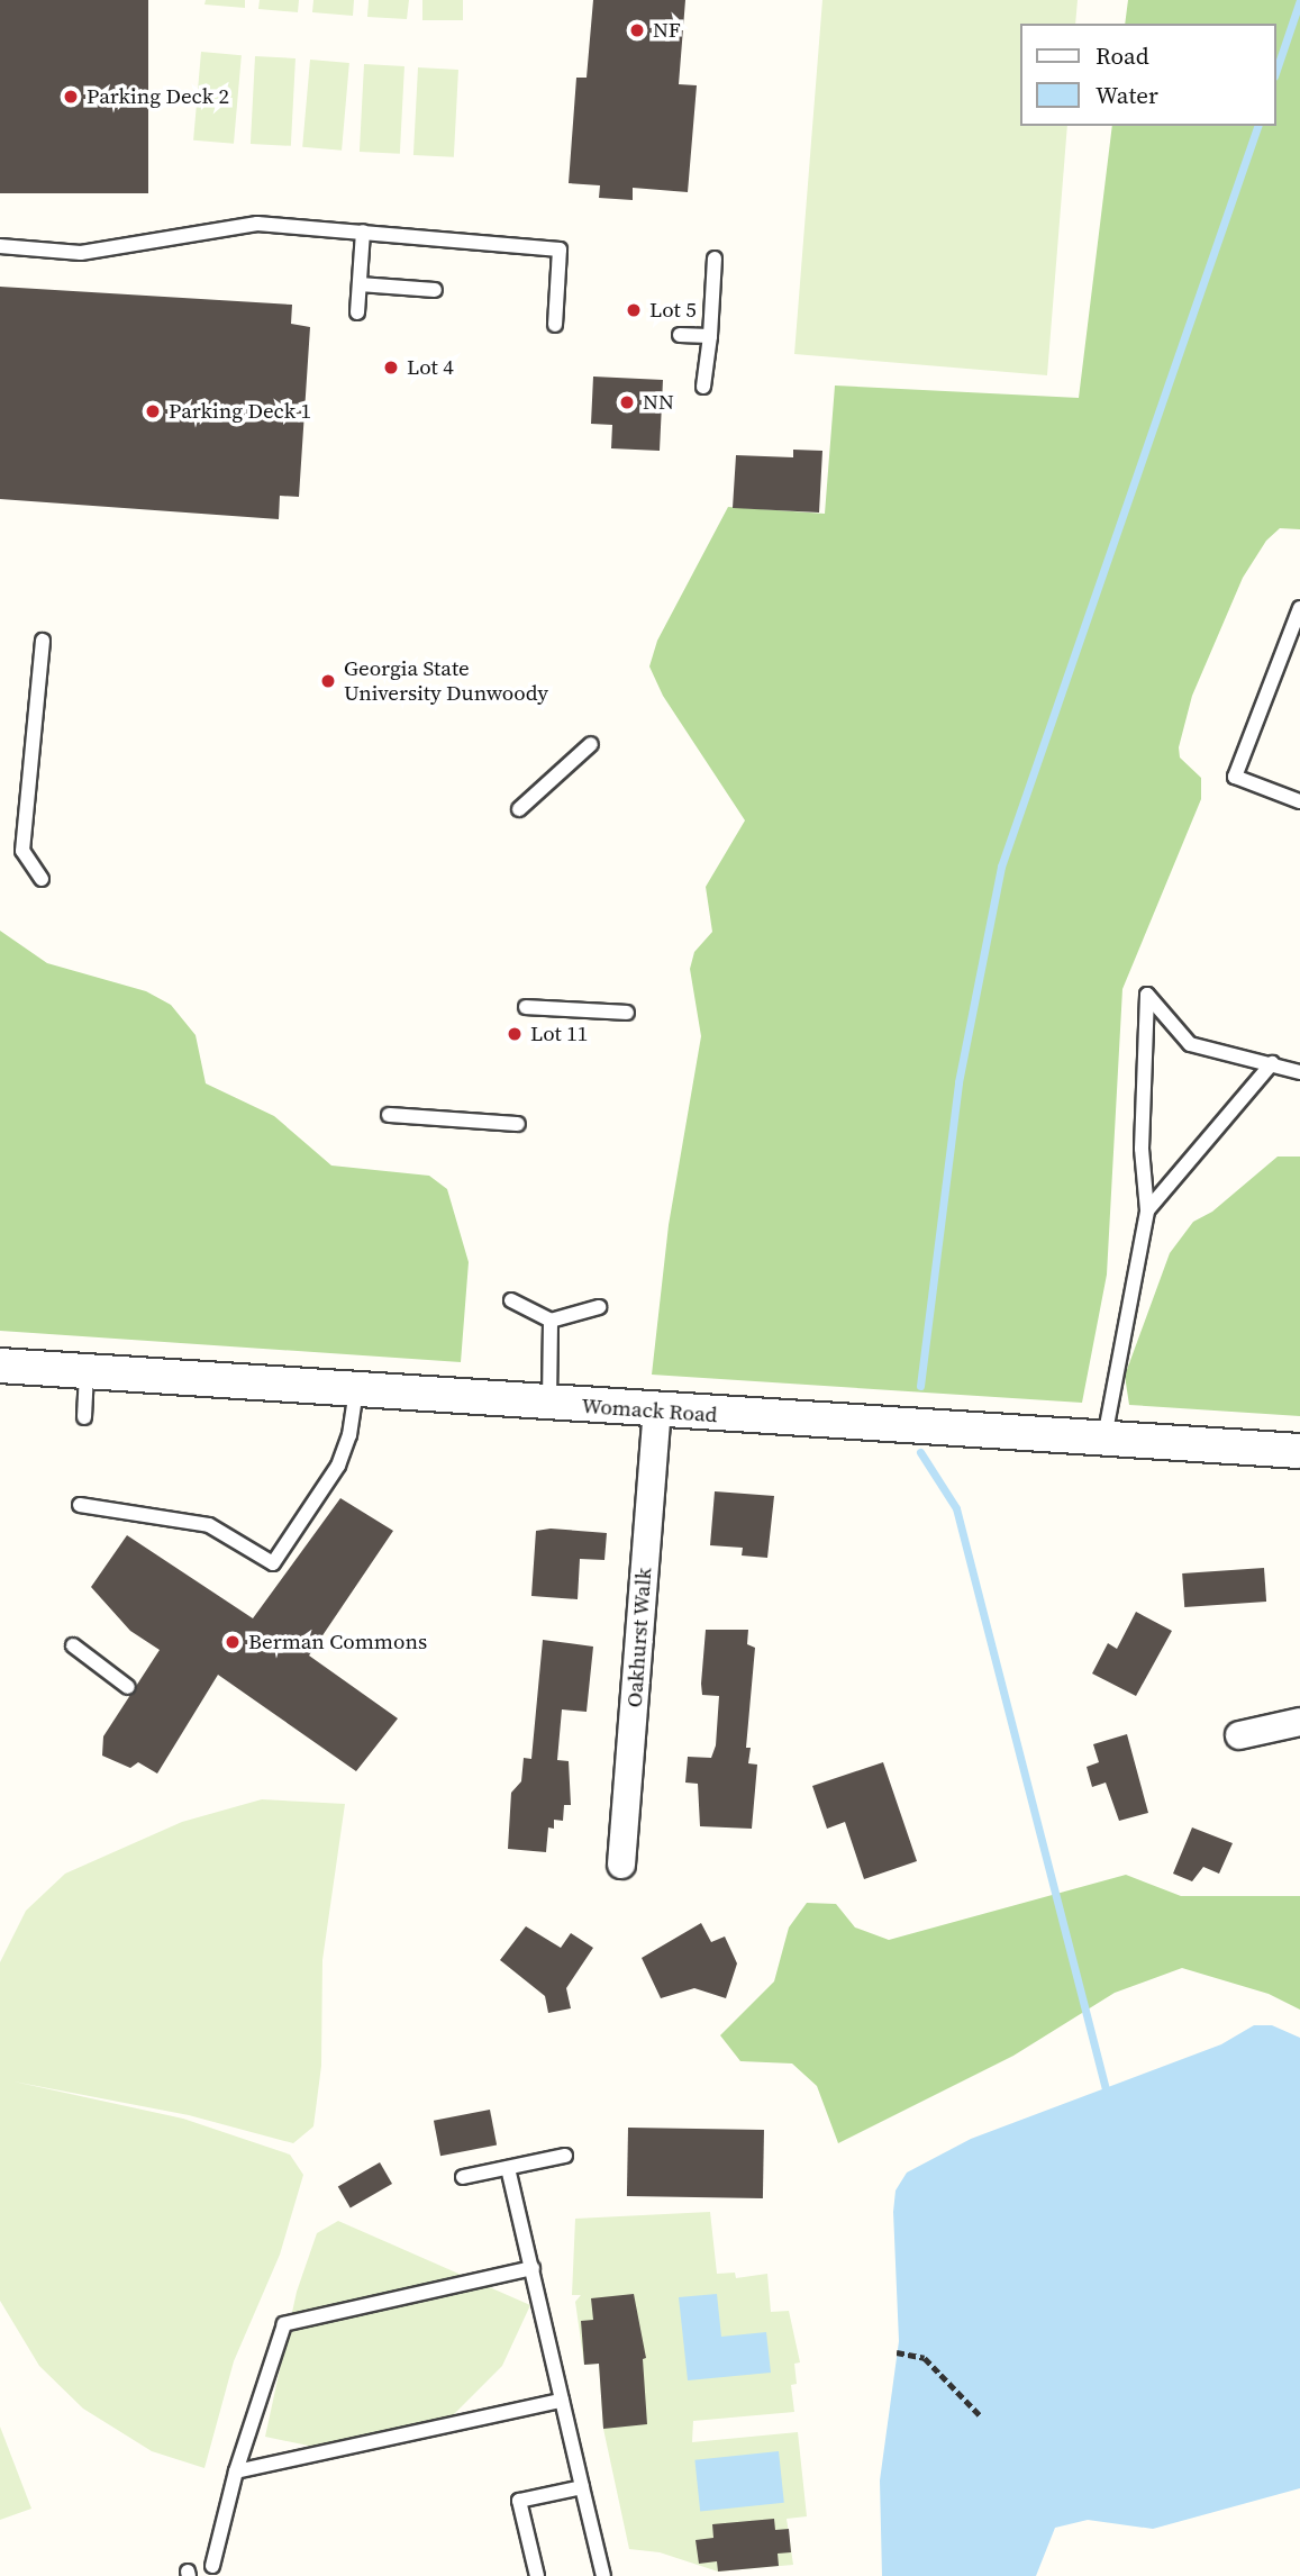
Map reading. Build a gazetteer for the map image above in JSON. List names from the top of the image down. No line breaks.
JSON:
{"streets":{"street":["Womack Road","Oakhurst Walk"]},"crossings":[["Womack Road","Oakhurst Walk"]],"places":["NF","Parking Deck 2","Lot 5","Lot 4","NN","Parking Deck 1","Georgia State University Dunwoody","Lot 11","Berman Commons"],"legend":["Road","Water"]}
